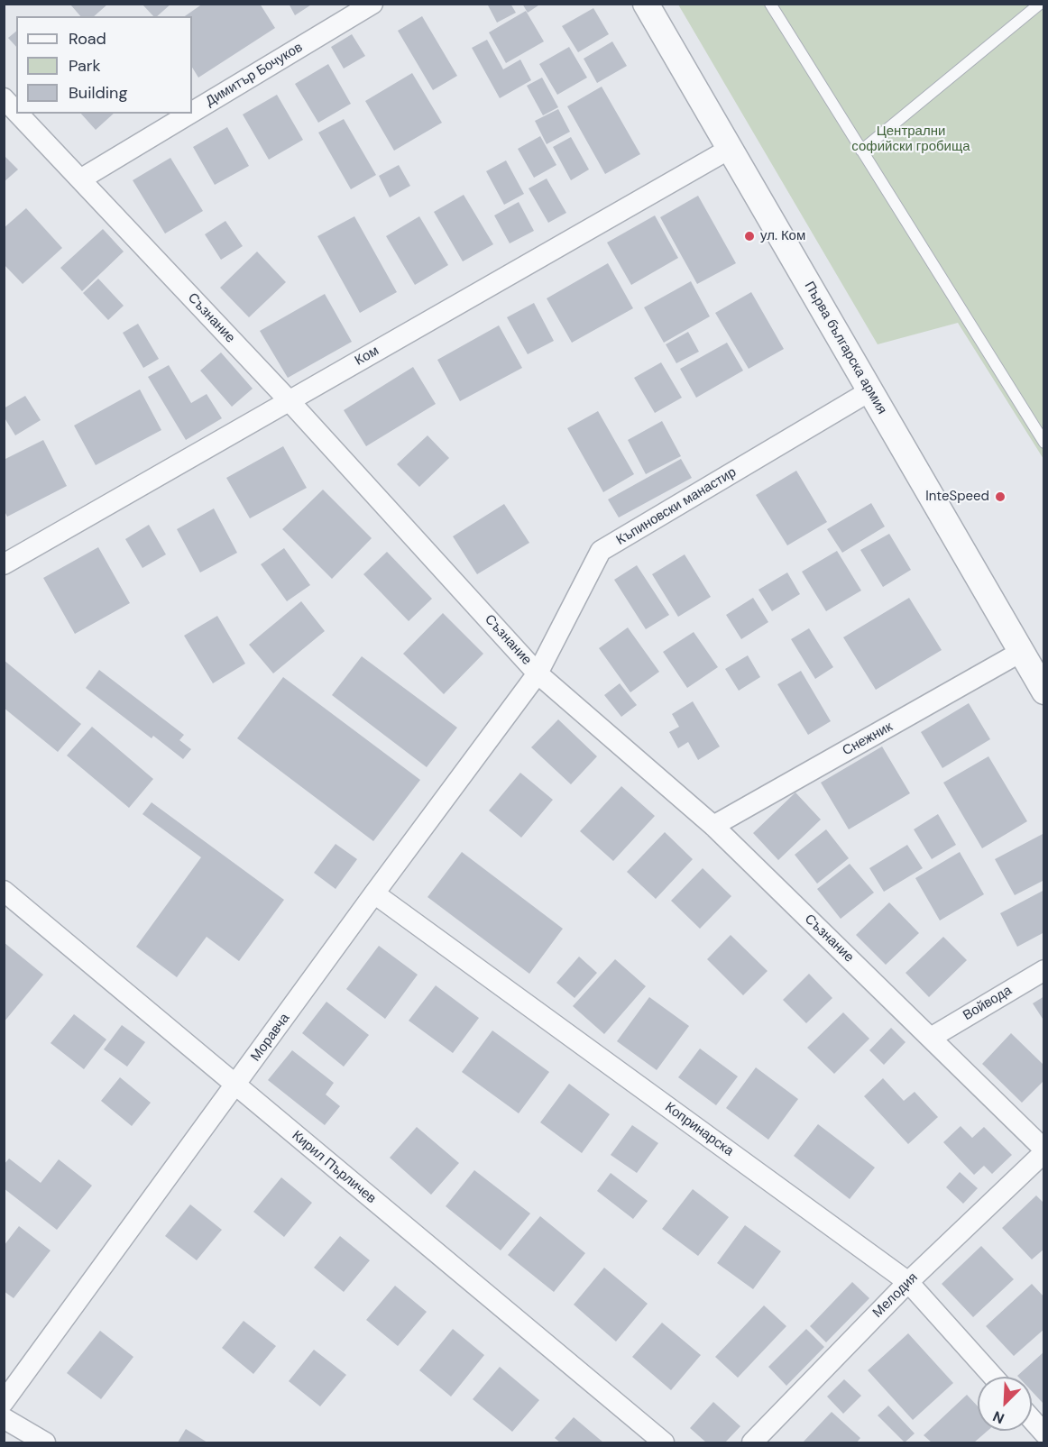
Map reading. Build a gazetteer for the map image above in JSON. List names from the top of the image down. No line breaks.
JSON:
{"streets":{"street":["Димитър Бочуков","Съзнание","Първа българска армия","Ком","Къпиновски манастир","Снежник","Войвода","Моравча","Копринарска","Кирил Пърличев","Мелодия"]},"crossings":[["Димитър Бочуков","Съзнание"],["Съзнание","Ком"],["Съзнание","Къпиновски манастир"],["Съзнание","Снежник"],["Съзнание","Войвода"],["Съзнание","Моравча"],["Съзнание","Мелодия"],["Първа българска армия","Ком"],["Първа българска армия","Къпиновски манастир"],["Първа българска армия","Снежник"],["Къпиновски манастир","Моравча"],["Моравча","Копринарска"],["Моравча","Кирил Пърличев"],["Копринарска","Мелодия"]],"parks":["Централни софийски гробища"],"places":["ул. Ком","InteSpeed"],"legend":["Road","Park","Building"],"north":"bottom left"}
